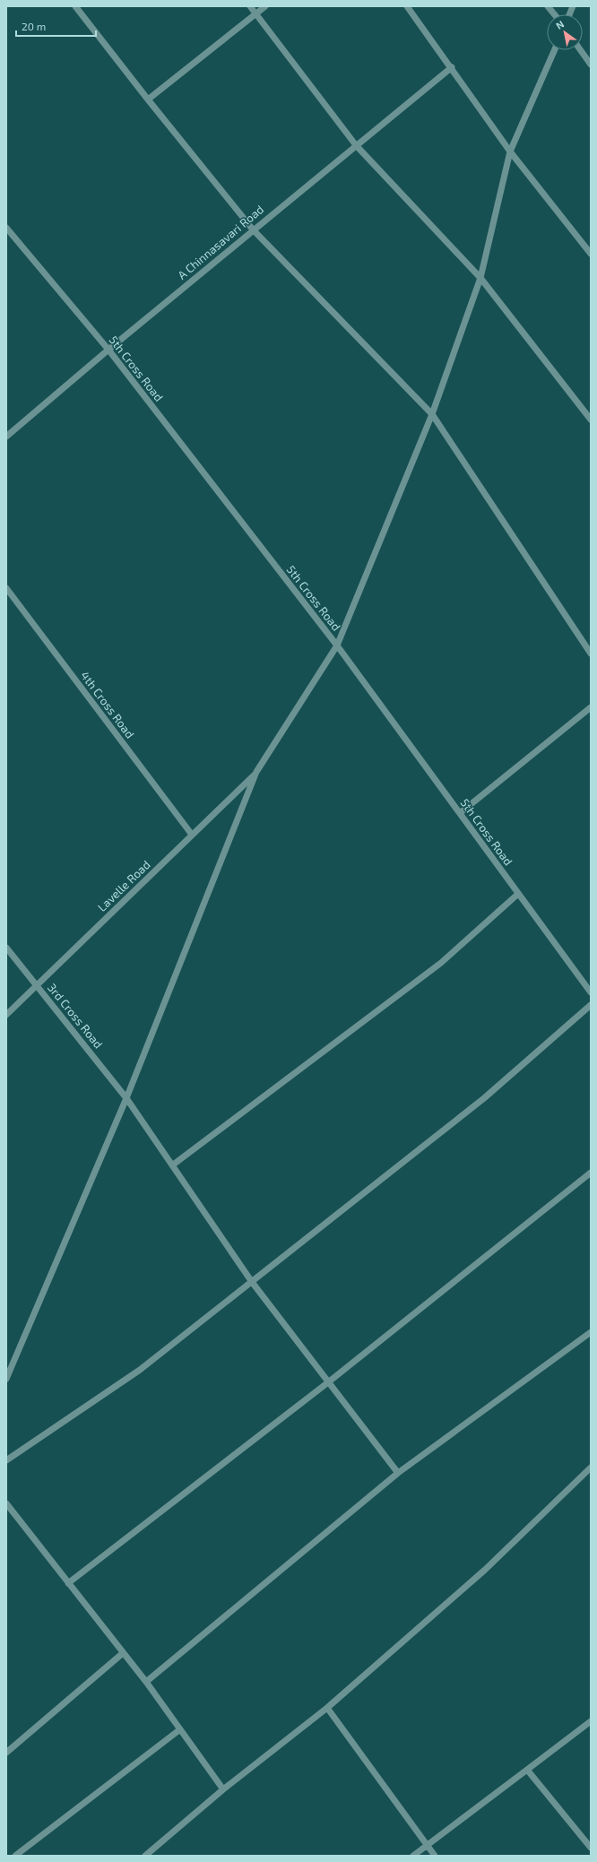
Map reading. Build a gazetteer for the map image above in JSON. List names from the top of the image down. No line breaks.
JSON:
{"streets":{"street":["A Chinnasavari Road","5th Cross Road","4th Cross Road","Lavelle Road","3rd Cross Road"]},"crossings":[["A Chinnasavari Road","5th Cross Road"],["4th Cross Road","Lavelle Road"],["Lavelle Road","3rd Cross Road"]],"scale_bar":"20 m","north":"top left"}
